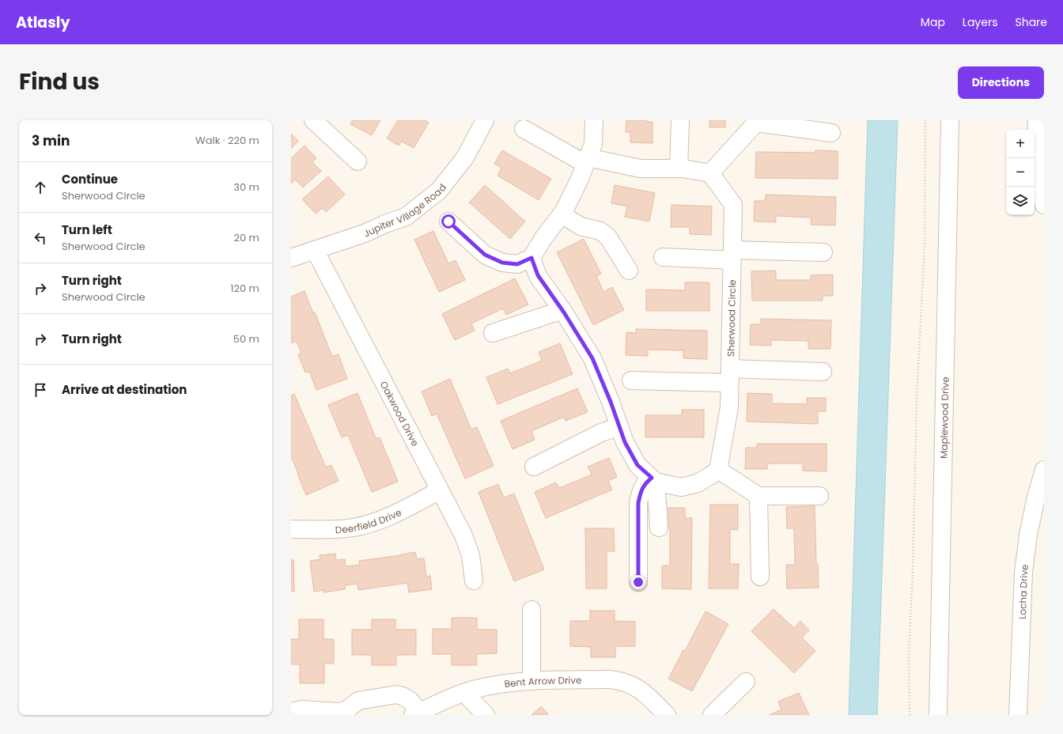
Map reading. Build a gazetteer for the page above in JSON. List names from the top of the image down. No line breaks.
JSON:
{"streets":{"street":["Jupiter Village Road","Sherwood Circle","Oakwood Drive","Maplewood Drive","Deerfield Drive","Locha Drive","Bent Arrow Drive"]},"crossings":[["Jupiter Village Road","Oakwood Drive"],["Oakwood Drive","Deerfield Drive"]],"page":{"header":"Atlasly","nav":["Map","Layers","Share"],"title":"Find us","buttons":"Directions","heading":["3 min","Walk · 220 m"],"map_buttons":["+","−"],"list":[["Continue","Sherwood Circle","30 m"],["Turn left","Sherwood Circle","20 m"],["Turn right","Sherwood Circle","120 m"],["Turn right","50 m"],"Arrive at destination"]}}
